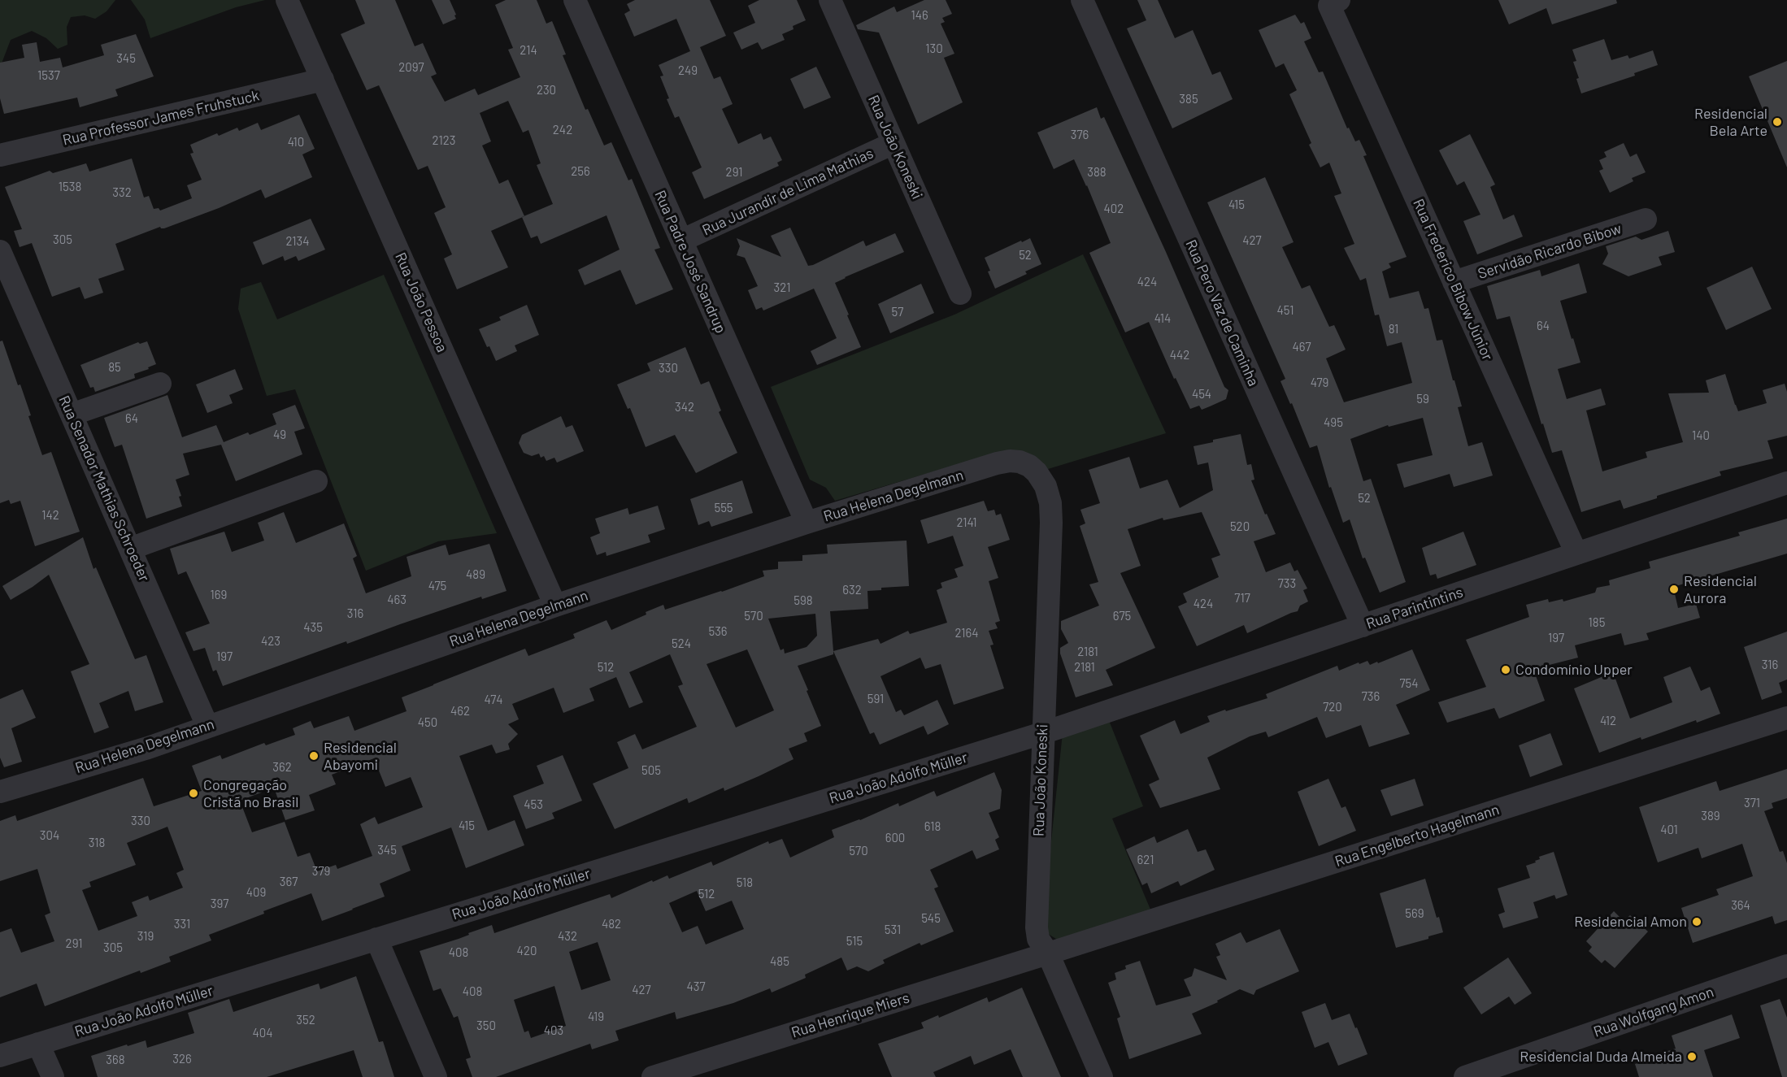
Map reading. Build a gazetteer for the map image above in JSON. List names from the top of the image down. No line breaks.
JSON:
{"streets":{"street":["Rua Professor James Fruhstuck","Rua João Koneski","Rua Jurandir de Lima Mathias","Servidão Ricardo Bibow","Rua Padre José Sandrup","Rua Frederico Bibow Júnior","Rua João Pessoa","Rua Pero Vaz de Caminha","Rua Senador Mathias Schroeder","Rua Helena Degelmann","Rua Parintintins","Rua João Adolfo Müller","Rua Engelberto Hagelmann","Rua Wolfgang Amon","Rua Henrique Miers"]},"crossings":[["Rua Professor James Fruhstuck","Rua João Pessoa"],["Rua João Koneski","Rua Jurandir de Lima Mathias"],["Rua João Koneski","Rua Helena Degelmann"],["Rua João Koneski","Rua Parintintins"],["Rua João Koneski","Rua João Adolfo Müller"],["Rua João Koneski","Rua Engelberto Hagelmann"],["Rua João Koneski","Rua Henrique Miers"],["Rua Jurandir de Lima Mathias","Rua Padre José Sandrup"],["Servidão Ricardo Bibow","Rua Frederico Bibow Júnior"],["Rua Padre José Sandrup","Rua Helena Degelmann"],["Rua Frederico Bibow Júnior","Rua Parintintins"],["Rua João Pessoa","Rua Helena Degelmann"],["Rua Pero Vaz de Caminha","Rua Parintintins"],["Rua Senador Mathias Schroeder","Rua Helena Degelmann"],["Rua Parintintins","Rua João Adolfo Müller"],["Rua Engelberto Hagelmann","Rua Henrique Miers"]],"places":["Residencial Bela Arte","Residencial Aurora","Condomínio Upper","Residencial Abayomi","Congregação Cristã no Brasil","Residencial Amon","Residencial Duda Almeida"],"house_numbers":["146","130","214","345","2097","249","1537","230","385","242","376","2123","410","256","291","388","1538","332","415","402","305","427","2134","52","424","321","451","57","414","64","81","467","442","85","330","479","454","59","342","64","495","49","140","52","555","142","2141","520","489","733","475","632","169","717","463","598","424","316","570","675","185","435","536","2164","197","423","524","2181","197","316","512","2181","754","736","591","474","720","462","412","450","362","505","371","453","389","330","415","618","401","304","600","318","345","570","621","379","367","518","409","512","397","364","569","545","331","482","531","319","432","515","291","305","420","408","485","437","427","408","419","352","350","403","404","326","368"]}
